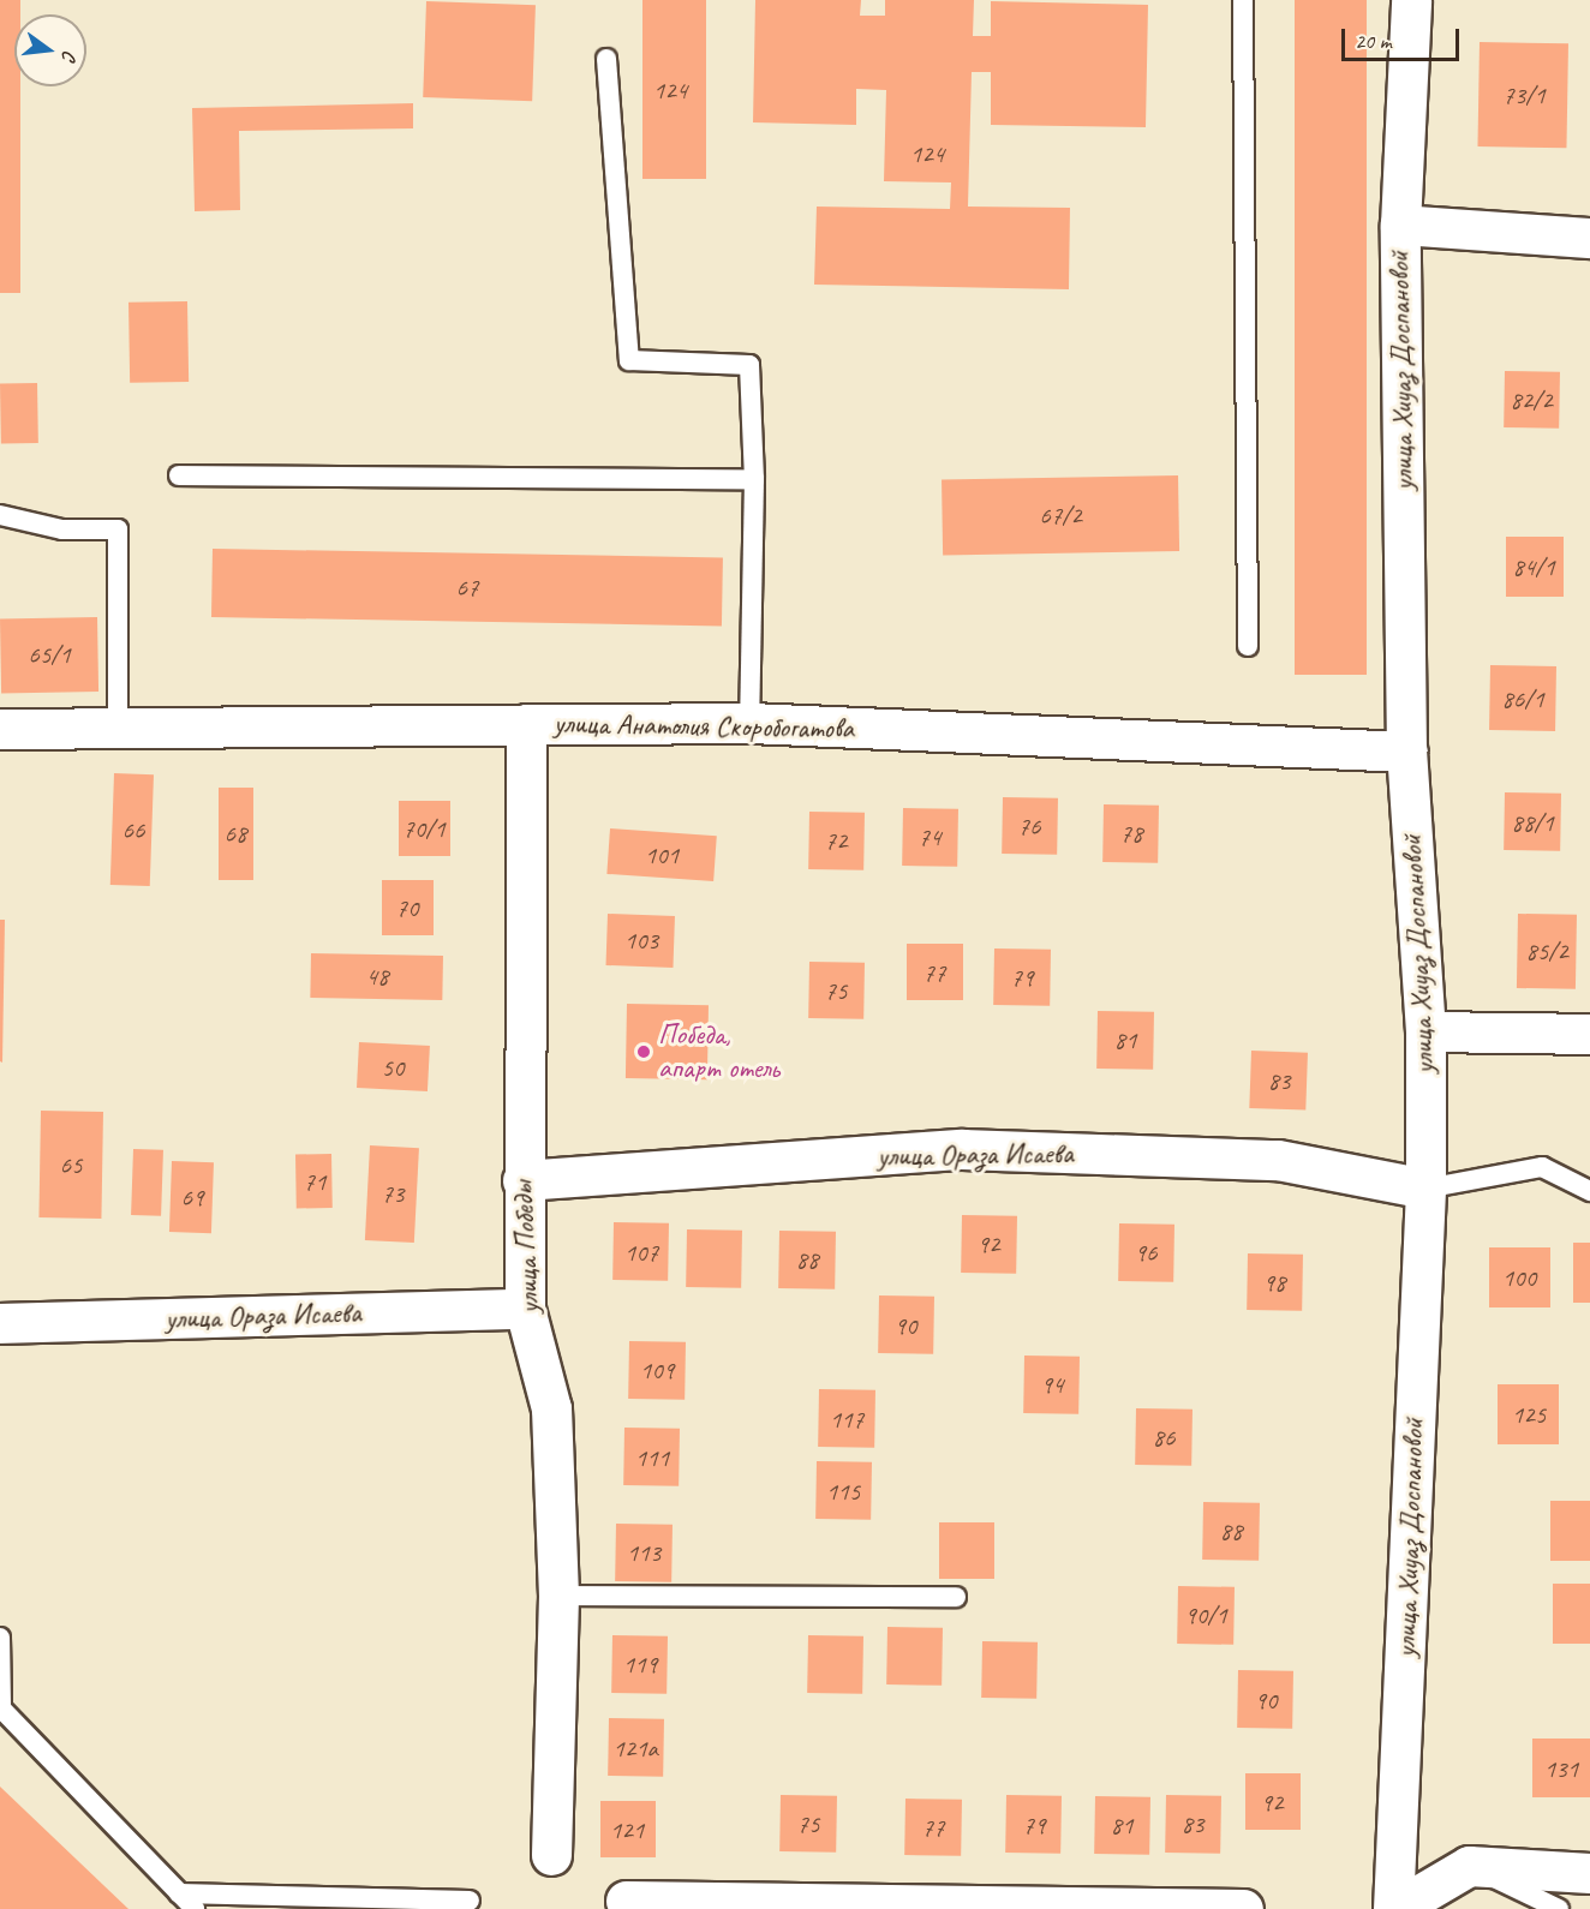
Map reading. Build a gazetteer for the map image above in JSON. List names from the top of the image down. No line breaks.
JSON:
{"streets":{"street":["улица Хиуаз Доспановой","улица Анатолия Скоробогатова","улица Ораза Исаева","улица Победы"]},"crossings":[["улица Хиуаз Доспановой","улица Анатолия Скоробогатова"],["улица Хиуаз Доспановой","улица Ораза Исаева"],["улица Анатолия Скоробогатова","улица Победы"],["улица Ораза Исаева","улица Победы"]],"places":["Победа, апарт отель"],"house_numbers":["124","73/1","124","82/2","67/2","84/1","67","65/1","86/1","88/1","76","70/1","66","68","78","74","72","101","70","103","85/2","77","48","79","75","81","50","83","65","71","73","69","92","107","96","88","100","98","90","109","94","125","117","86","111","115","88","113","90/1","119","90","121а","131","92","75","83","79","81","77","121"],"scale_bar":"20 m","north":"right"}
